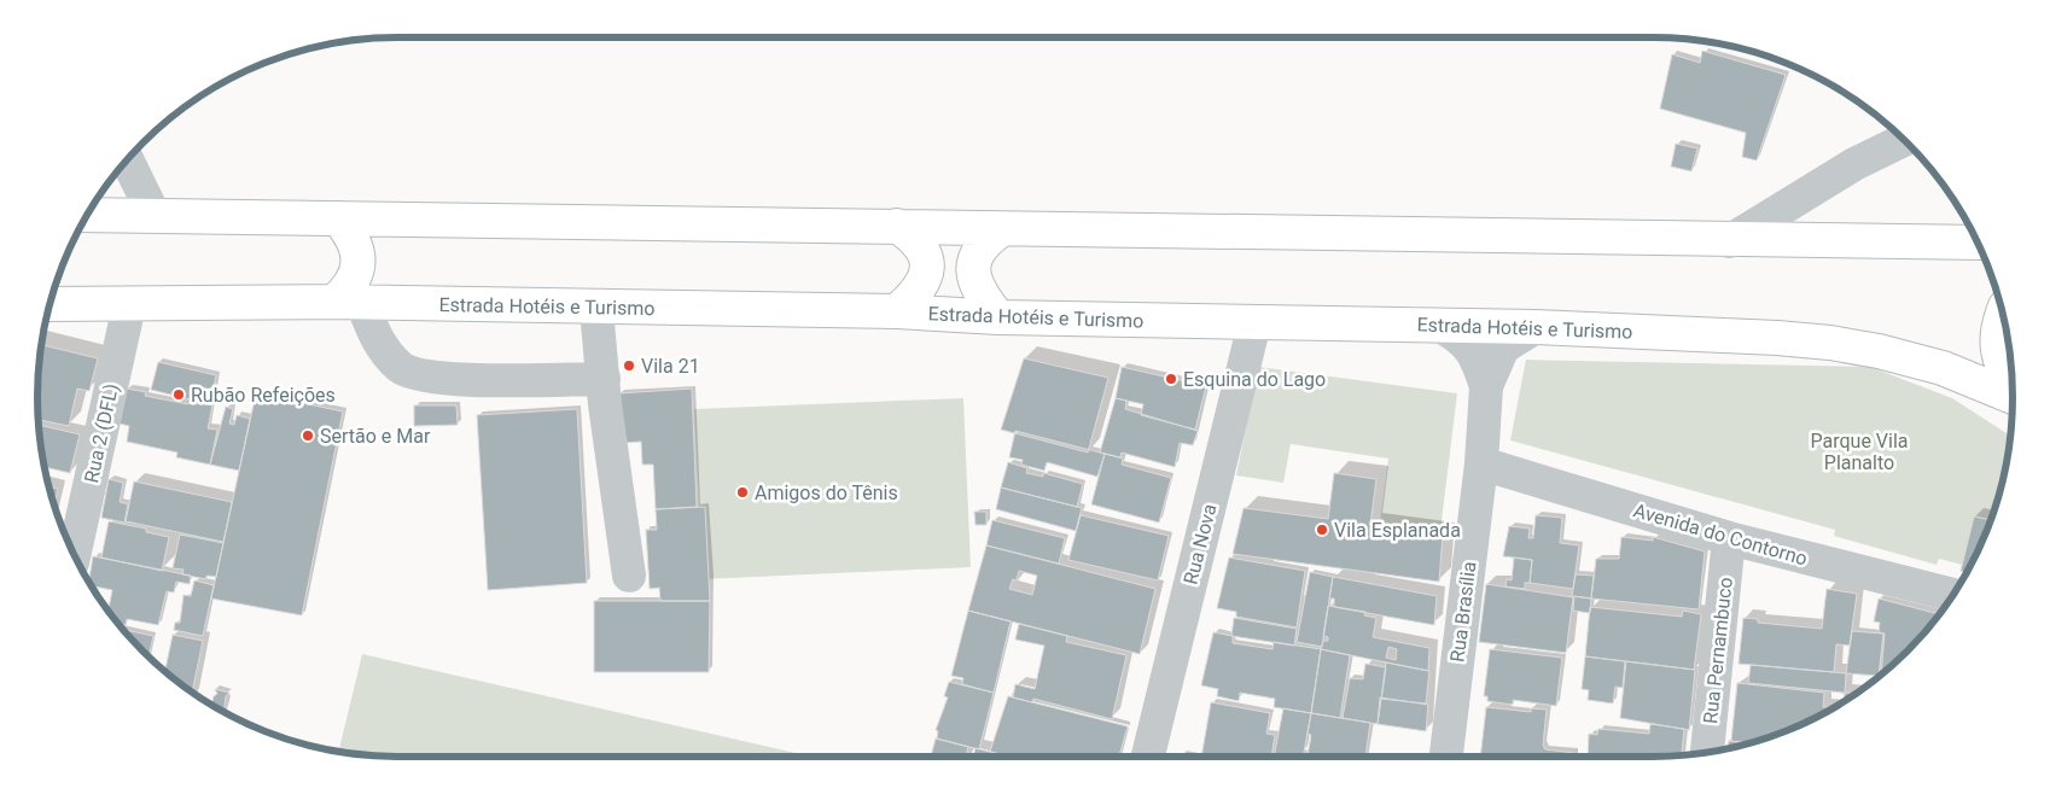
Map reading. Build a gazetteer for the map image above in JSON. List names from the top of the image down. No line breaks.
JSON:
{"streets":{"main road":["Estrada Hotéis e Turismo"],"street":["Rua 2 (DFL)","Avenida do Contorno","Rua Nova","Rua Brasília","Rua Pernambuco"]},"crossings":[["Estrada Hotéis e Turismo","Rua 2 (DFL)"],["Estrada Hotéis e Turismo","Rua Nova"],["Estrada Hotéis e Turismo","Rua Brasília"],["Avenida do Contorno","Rua Brasília"],["Avenida do Contorno","Rua Pernambuco"]],"parks":["Parque Vila Planalto"],"places":["Vila 21","Esquina do Lago","Rubão Refeições","Sertão e Mar","Amigos do Tênis","Vila Esplanada"]}
